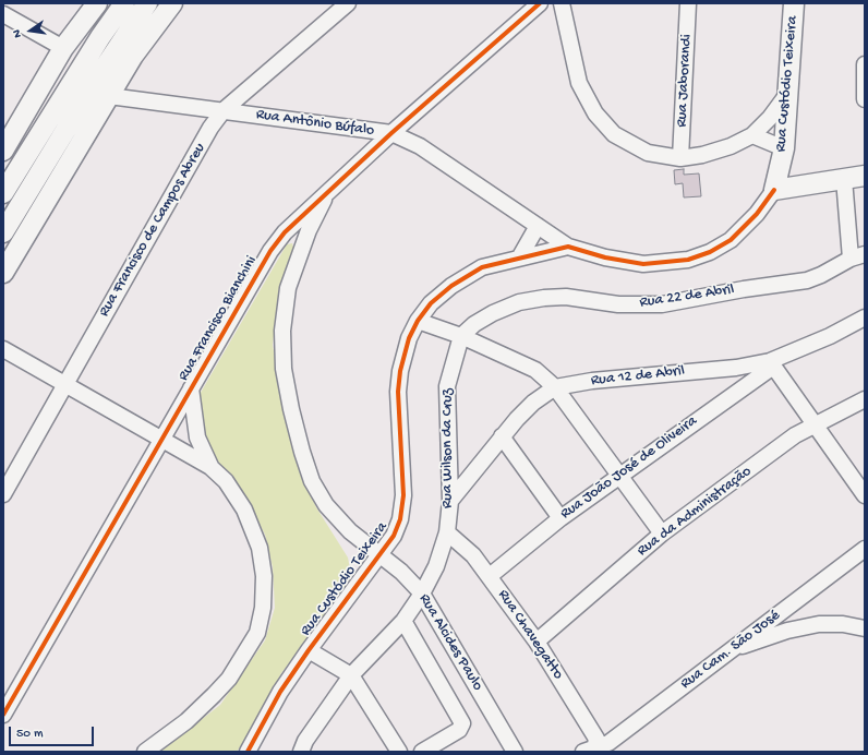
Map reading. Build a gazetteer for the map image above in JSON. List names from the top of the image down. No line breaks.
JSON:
{"streets":{"main road":["Rua Custódio Teixeira"],"street":["Rua Jaborandi","Rua Antônio Búfalo","Rua Francisco de Campos Abreu","Rua 22 de Abril","Rua Francisco Bianchini","Rua 12 de Abril","Rua Wilson da Cruz","Rua João José de Oliveira","Rua da Administração","Rua Chavegatto","Rua Alcides Paulo","Rua Cam. São José"]},"crossings":[["Rua Custódio Teixeira","Rua Antônio Búfalo"],["Rua Custódio Teixeira","Rua Alcides Paulo"],["Rua Antônio Búfalo","Rua Francisco de Campos Abreu"],["Rua Antônio Búfalo","Rua Francisco Bianchini"],["Rua 22 de Abril","Rua Wilson da Cruz"],["Rua Francisco Bianchini","Rua Alcides Paulo"],["Rua 12 de Abril","Rua Wilson da Cruz"],["Rua 12 de Abril","Rua João José de Oliveira"],["Rua Wilson da Cruz","Rua Chavegatto"],["Rua Wilson da Cruz","Rua Alcides Paulo"],["Rua João José de Oliveira","Rua Chavegatto"],["Rua da Administração","Rua Chavegatto"],["Rua Chavegatto","Rua Cam. São José"]],"scale_bar":"50 m","north":"left"}
